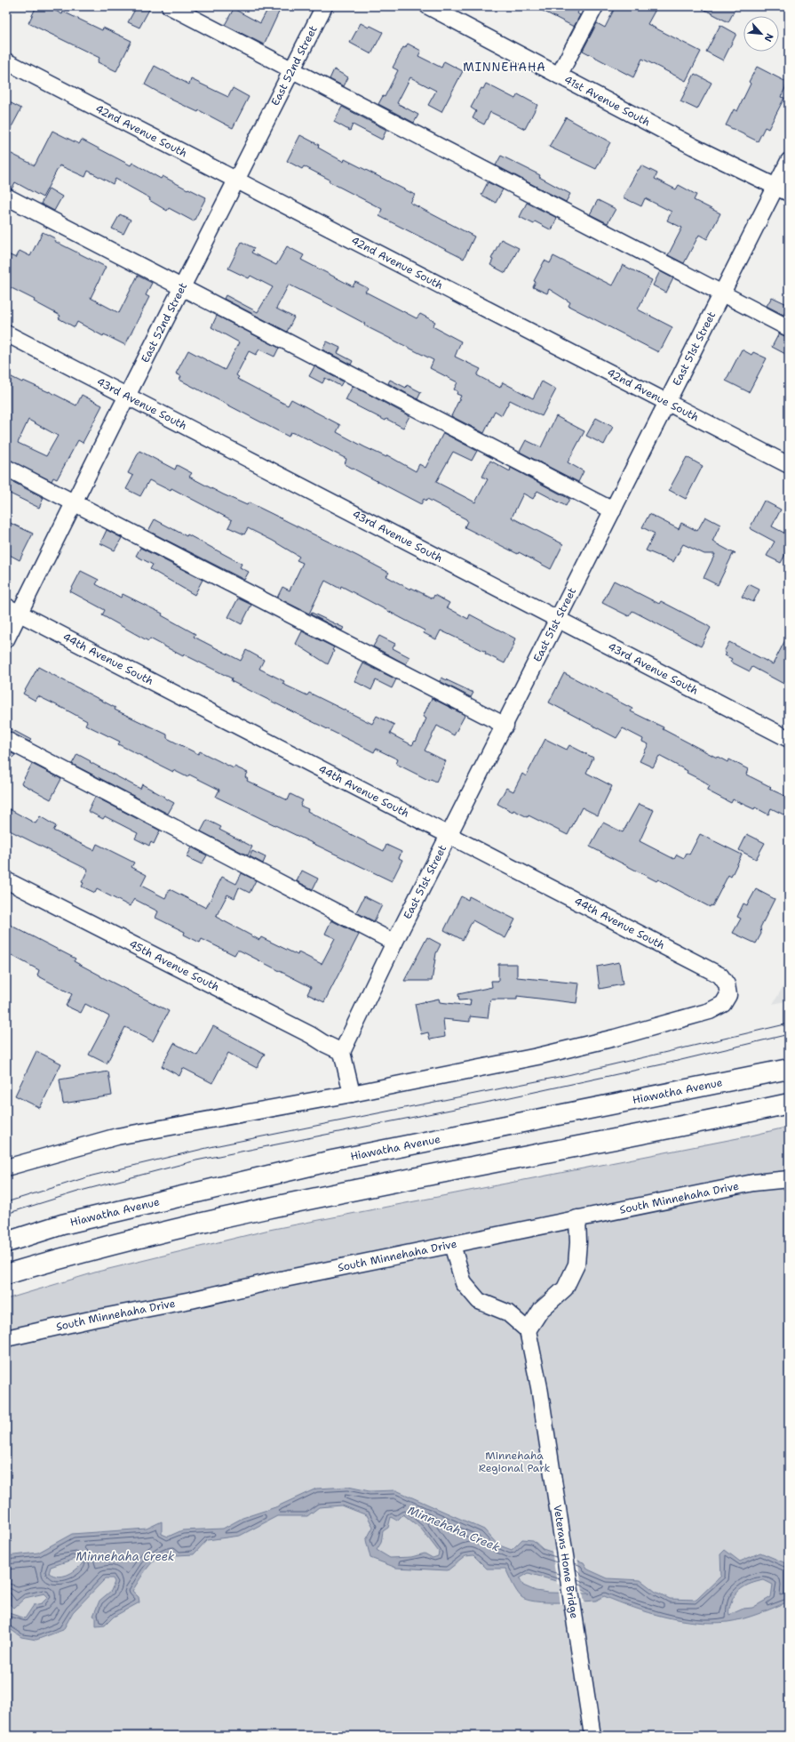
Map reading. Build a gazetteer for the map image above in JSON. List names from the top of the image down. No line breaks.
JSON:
{"streets":{"highway":["Hiawatha Avenue"],"street":["East 52nd Street","41st Avenue South","42nd Avenue South","East 51st Street","43rd Avenue South","44th Avenue South","45th Avenue South","South Minnehaha Drive","Veterans Home Bridge"]},"crossings":[["East 52nd Street","42nd Avenue South"],["East 52nd Street","43rd Avenue South"],["East 52nd Street","44th Avenue South"],["41st Avenue South","East 51st Street"],["42nd Avenue South","East 51st Street"],["East 51st Street","43rd Avenue South"],["East 51st Street","44th Avenue South"],["East 51st Street","45th Avenue South"]],"districts":["MINNEHAHA"],"water":["Minnehaha Creek"],"parks":["Minnehaha Regional Park"],"north":"bottom right"}
